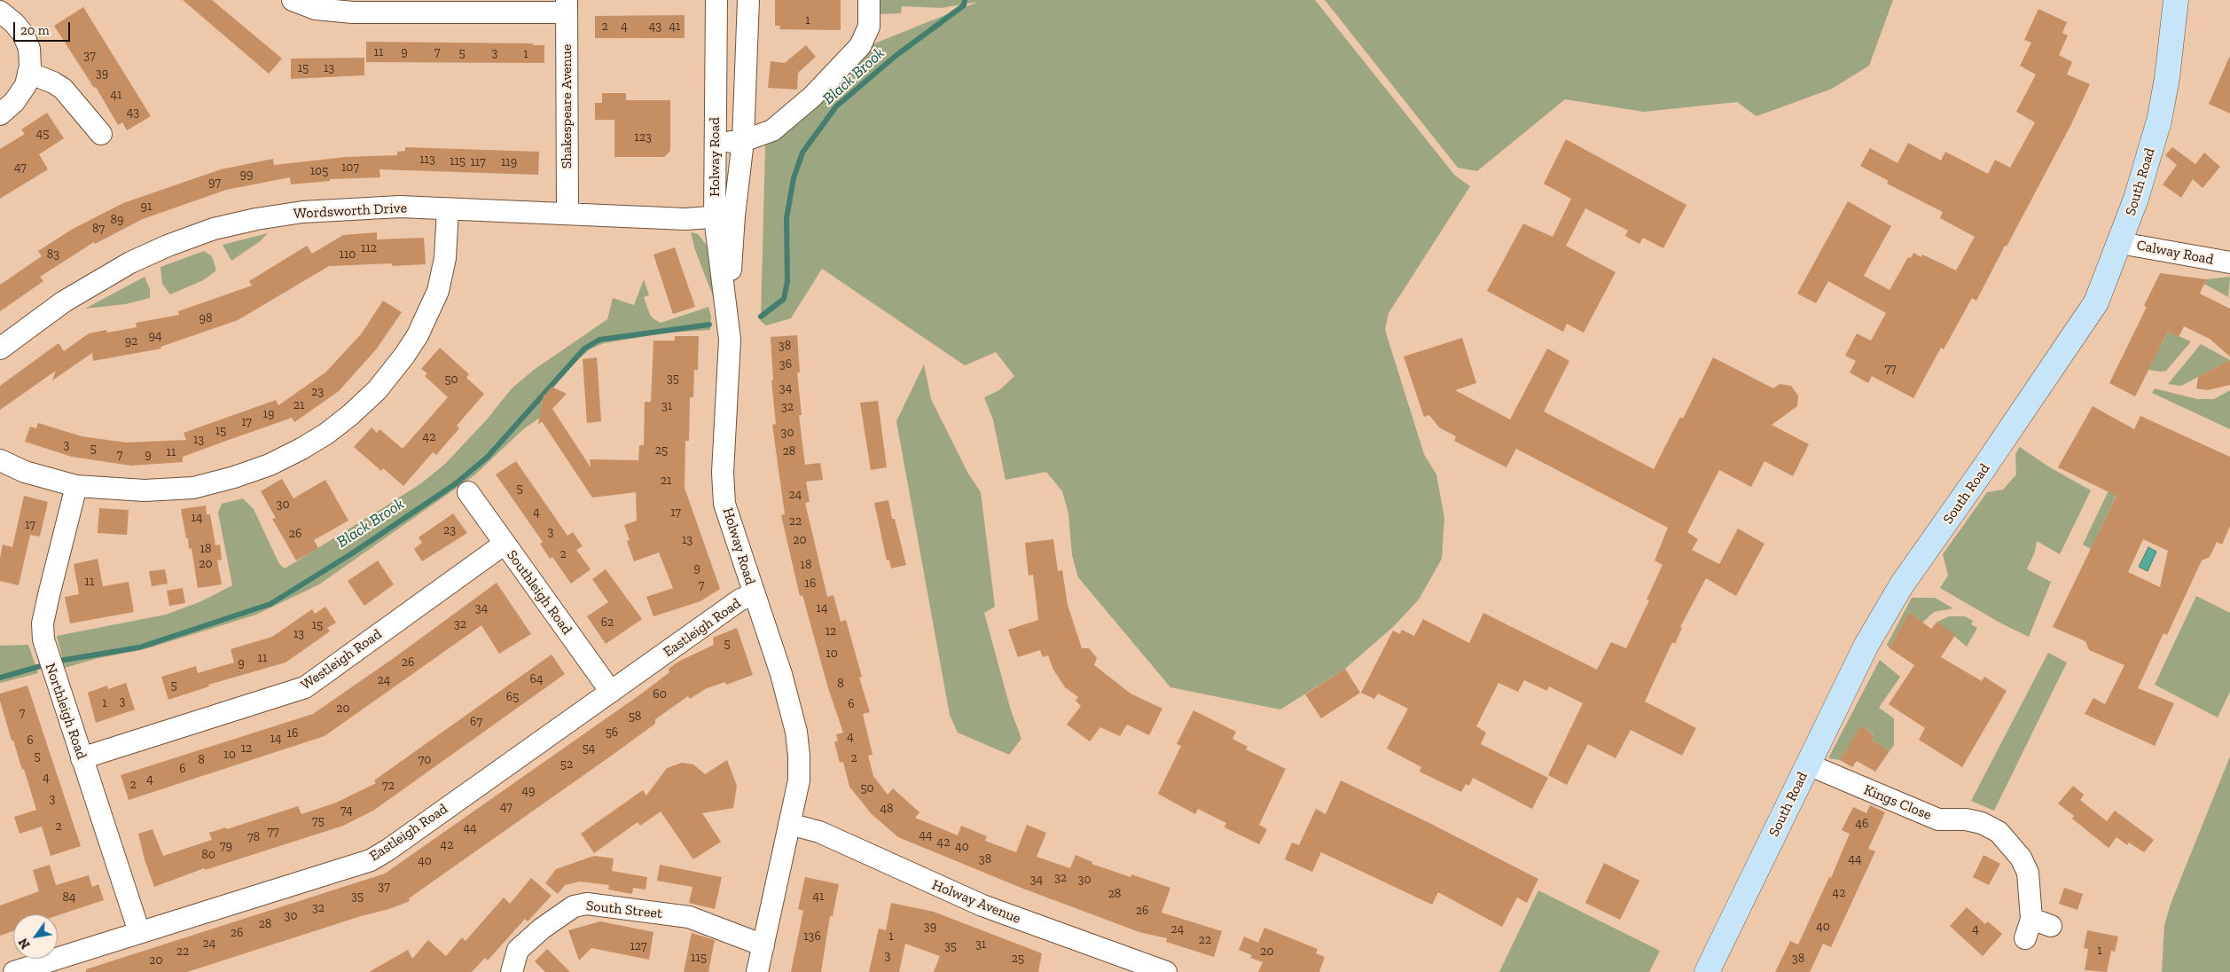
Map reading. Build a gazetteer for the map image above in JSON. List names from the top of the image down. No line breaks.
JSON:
{"streets":{"main road":["South Road"],"street":["Shakespeare Avenue","Holway Road","Wordsworth Drive","Calway Road","Southleigh Road","Eastleigh Road","Westleigh Road","Northleigh Road","Kings Close","Holway Avenue","South Street"]},"crossings":[["Shakespeare Avenue","Wordsworth Drive"],["Holway Road","Wordsworth Drive"],["Holway Road","Eastleigh Road"],["Holway Road","Holway Avenue"],["South Road","Calway Road"],["South Road","Kings Close"],["Southleigh Road","Eastleigh Road"],["Southleigh Road","Westleigh Road"],["Eastleigh Road","Northleigh Road"],["Westleigh Road","Northleigh Road"]],"water":["Black Brook"],"house_numbers":["1","2","4","43","41","11","9","7","5","3","1","37","15","13","39","41","43","45","123","113","115","117","119","47","107","105","99","97","91","89","87","112","83","110","98","94","92","38","36","77","35","50","34","23","21","31","32","19","17","15","30","42","13","3","5","25","28","11","7","9","21","5","24","30","4","17","14","22","17","23","3","26","13","20","18","2","20","18","9","11","16","7","34","14","62","32","15","12","13","5","10","11","26","9","64","24","8","5","60","65","3","1","6","20","7","58","67","56","16","4","14","6","12","54","10","5","2","8","70","52","6","4","4","2","72","50","49","3","47","48","74","75","46","2","44","77","44","78","42","42","79","40","80","38","44","40","32","34","30","37","42","28","35","41","84","32","26","30","28","39","40","24","4","26","136","1","22","24","31","127","35","1","22","20","3","115","25","38","20"],"scale_bar":"20 m","north":"bottom left"}
